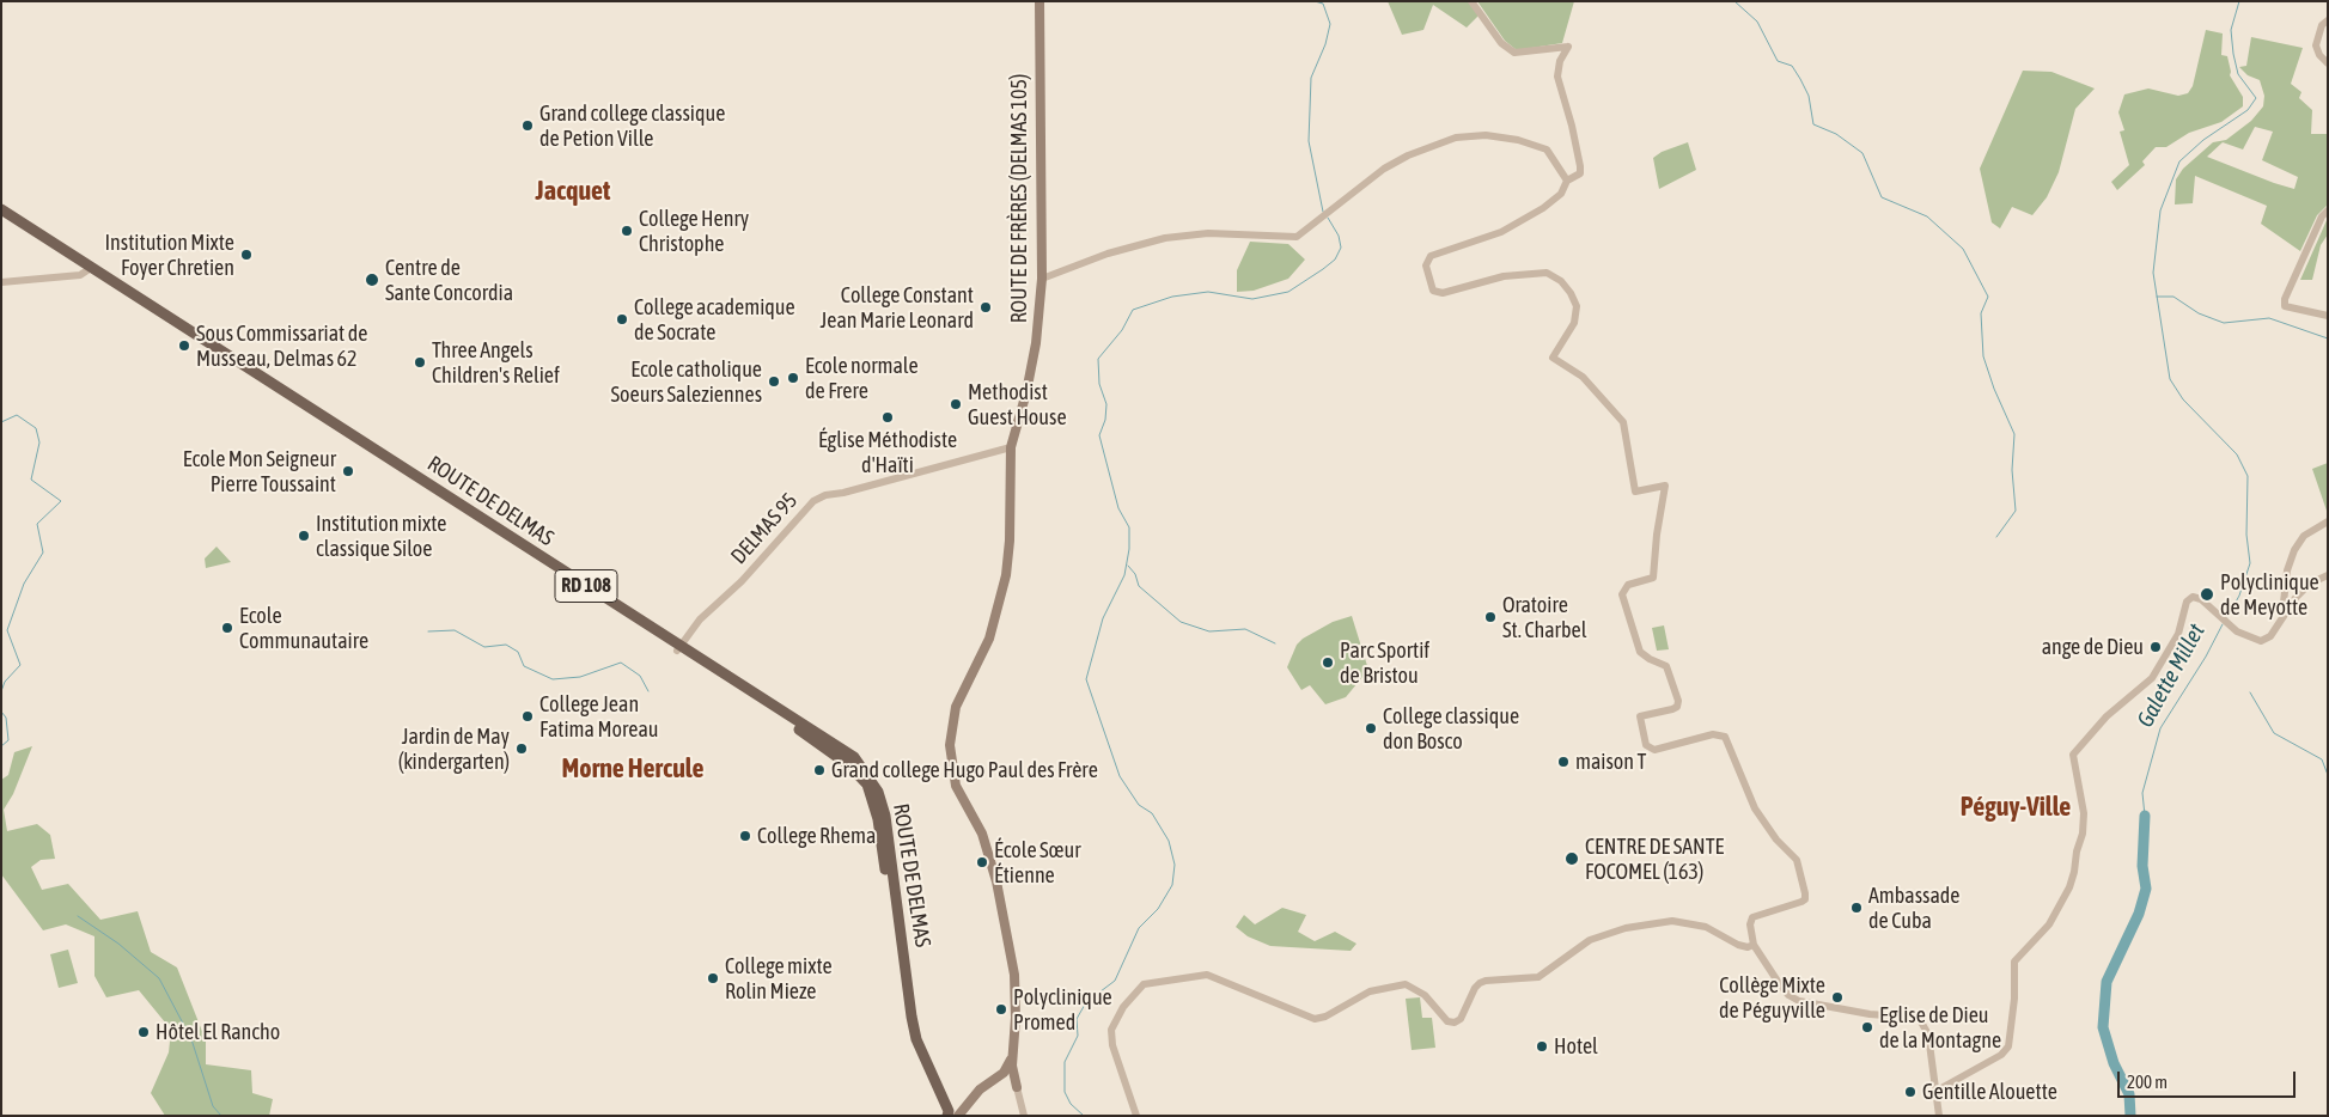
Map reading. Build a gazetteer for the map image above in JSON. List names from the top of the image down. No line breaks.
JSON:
{"streets":{"main road":["ROUTE DE FRÈRES (DELMAS 105)","ROUTE DE DELMAS","RD 108"],"street":["DELMAS 95"]},"crossings":[["ROUTE DE FRÈRES (DELMAS 105)","DELMAS 95"],["ROUTE DE DELMAS","DELMAS 95"]],"districts":["Jacquet","Morne Hercule","Péguy-Ville"],"water":["Galette Millet"],"places":["Grand college classique de Petion Ville","College Henry Christophe","Institution Mixte Foyer Chretien","Centre de Sante Concordia","College Constant Jean Marie Leonard","College academique de Socrate","Sous Commissariat de Musseau, Delmas 62","Three Angels Children's Relief","Ecole normale de Frere","Ecole catholique Soeurs Saleziennes","Methodist Guest House","Église Méthodiste d'Haïti","Ecole Mon Seigneur Pierre Toussaint","Institution mixte classique Siloe","Polyclinique de Meyotte","Oratoire St. Charbel","Ecole Communautaire","ange de Dieu","Parc Sportif de Bristou","College Jean Fatima Moreau","College classique don Bosco","Jardin de May (kindergarten)","maison T","Grand college Hugo Paul des Frère","College Rhema","CENTRE DE SANTE FOCOMEL (163)","École Sœur Étienne","Ambassade de Cuba","College mixte Rolin Mieze","Collège Mixte de Péguyville","Polyclinique Promed","Eglise de Dieu de la Montagne","Hôtel El Rancho","Hotel","Gentille Alouette"],"scale_bar":"200 m"}
